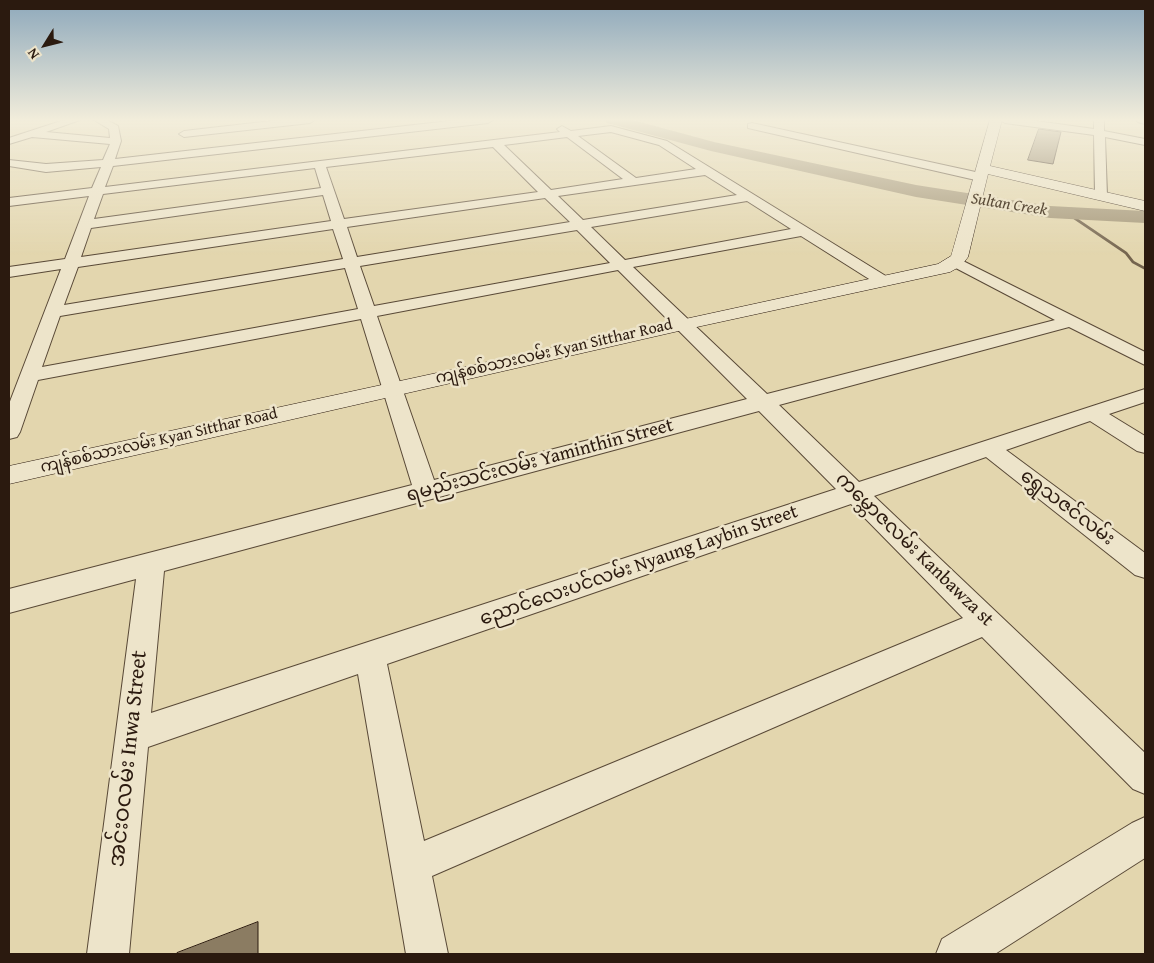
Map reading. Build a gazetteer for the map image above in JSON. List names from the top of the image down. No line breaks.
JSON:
{"streets":{"main road":["ကျန်စစ်သားလမ်း Kyan Sitthar Road"],"street":["ရမည်းသင်းလမ်း Yaminthin Street","ရွှေသဇင်လမ်း","ကမ္ဘောဇလမ်း Kanbawza st","ညောင်လေးပင်လမ်း Nyaung Laybin Street","အင်းဝလမ်း Inwa Street"]},"crossings":[["ကျန်စစ်သားလမ်း Kyan Sitthar Road","ကမ္ဘောဇလမ်း Kanbawza st"],["ရမည်းသင်းလမ်း Yaminthin Street","ကမ္ဘောဇလမ်း Kanbawza st"],["ရမည်းသင်းလမ်း Yaminthin Street","အင်းဝလမ်း Inwa Street"],["ရွှေသဇင်လမ်း","ညောင်လေးပင်လမ်း Nyaung Laybin Street"],["ကမ္ဘောဇလမ်း Kanbawza st","ညောင်လေးပင်လမ်း Nyaung Laybin Street"],["ညောင်လေးပင်လမ်း Nyaung Laybin Street","အင်းဝလမ်း Inwa Street"]],"water":["Sultan Creek"],"north":"bottom left"}
